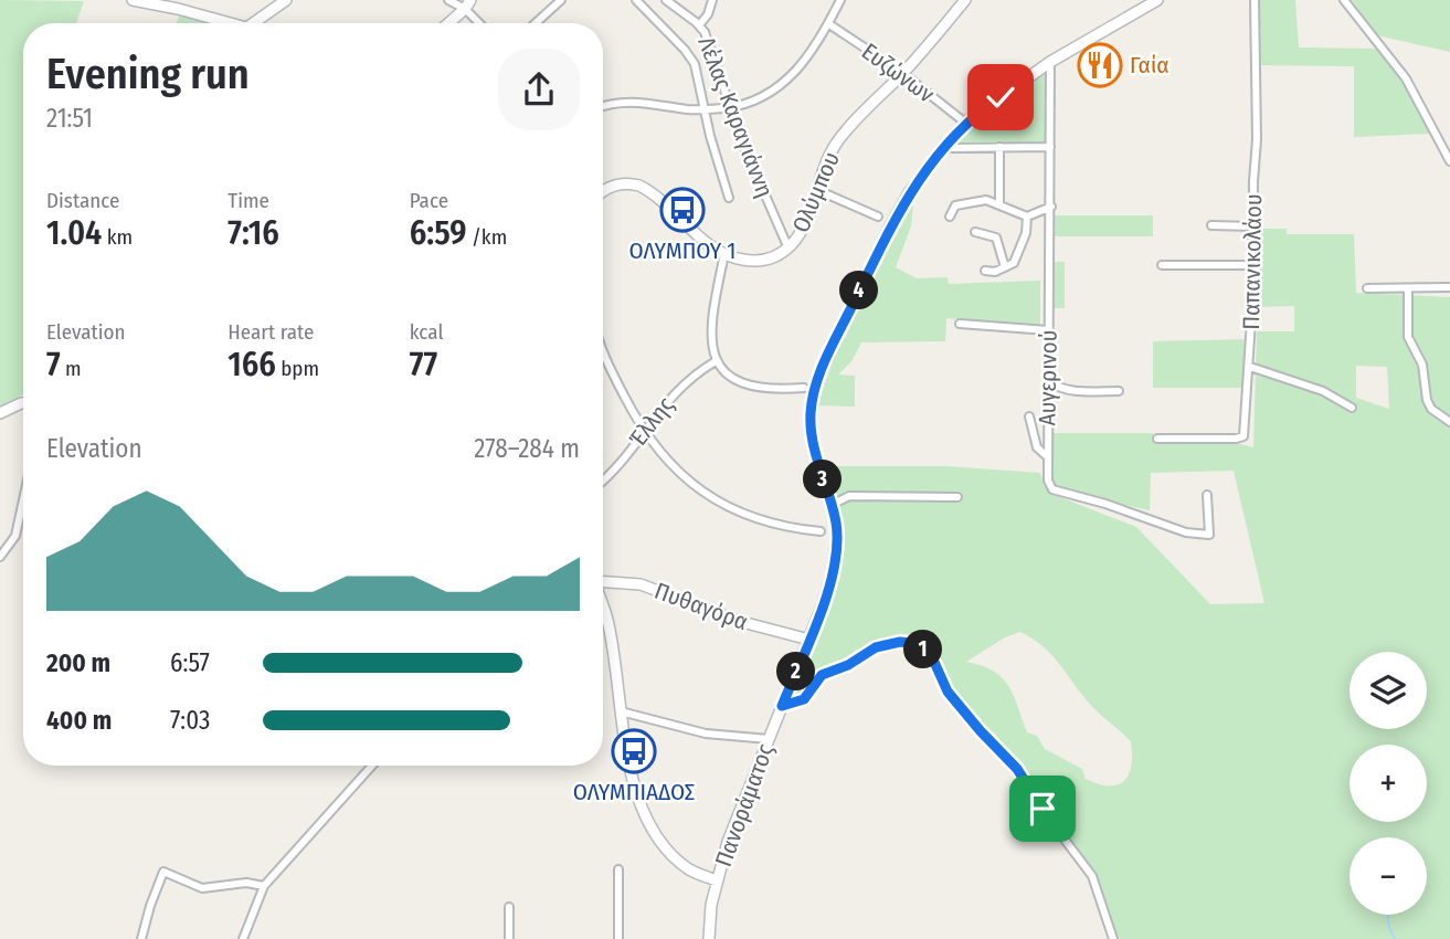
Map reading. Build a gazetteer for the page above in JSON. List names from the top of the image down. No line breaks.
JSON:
{"streets":{"street":["Ευζώνων","Λέλας Καραγιάννη","Ολύμπου","Παπανικολάου","Αυγερινού","Έλλης","Πυθαγόρα","Πανοράματος"]},"crossings":[["Ευζώνων","Ολύμπου"],["Ευζώνων","Πανοράματος"],["Λέλας Καραγιάννη","Ολύμπου"],["Αυγερινού","Πανοράματος"],["Πυθαγόρα","Πανοράματος"]],"places":{"restaurant":["Γαία"],"bus stop":["ΟΛΥΜΠΟΥ 1","ΟΛΥΜΠΙΑΔΟΣ"]},"page":{"heading":["Evening run","21:51"],"stats":[["Distance","1.04 km"],["Time","7:16"],["Pace","6:59 /km"],["Elevation","7 m"],["Heart rate","166 bpm"],["kcal","77"]],"pins":["4","3","1","2"],"chart":["Elevation","278–284 m"],"list":[{"name":"200 m","note":"6:57"},{"name":"400 m","note":"7:03"}],"map_buttons":["+","−"]}}
